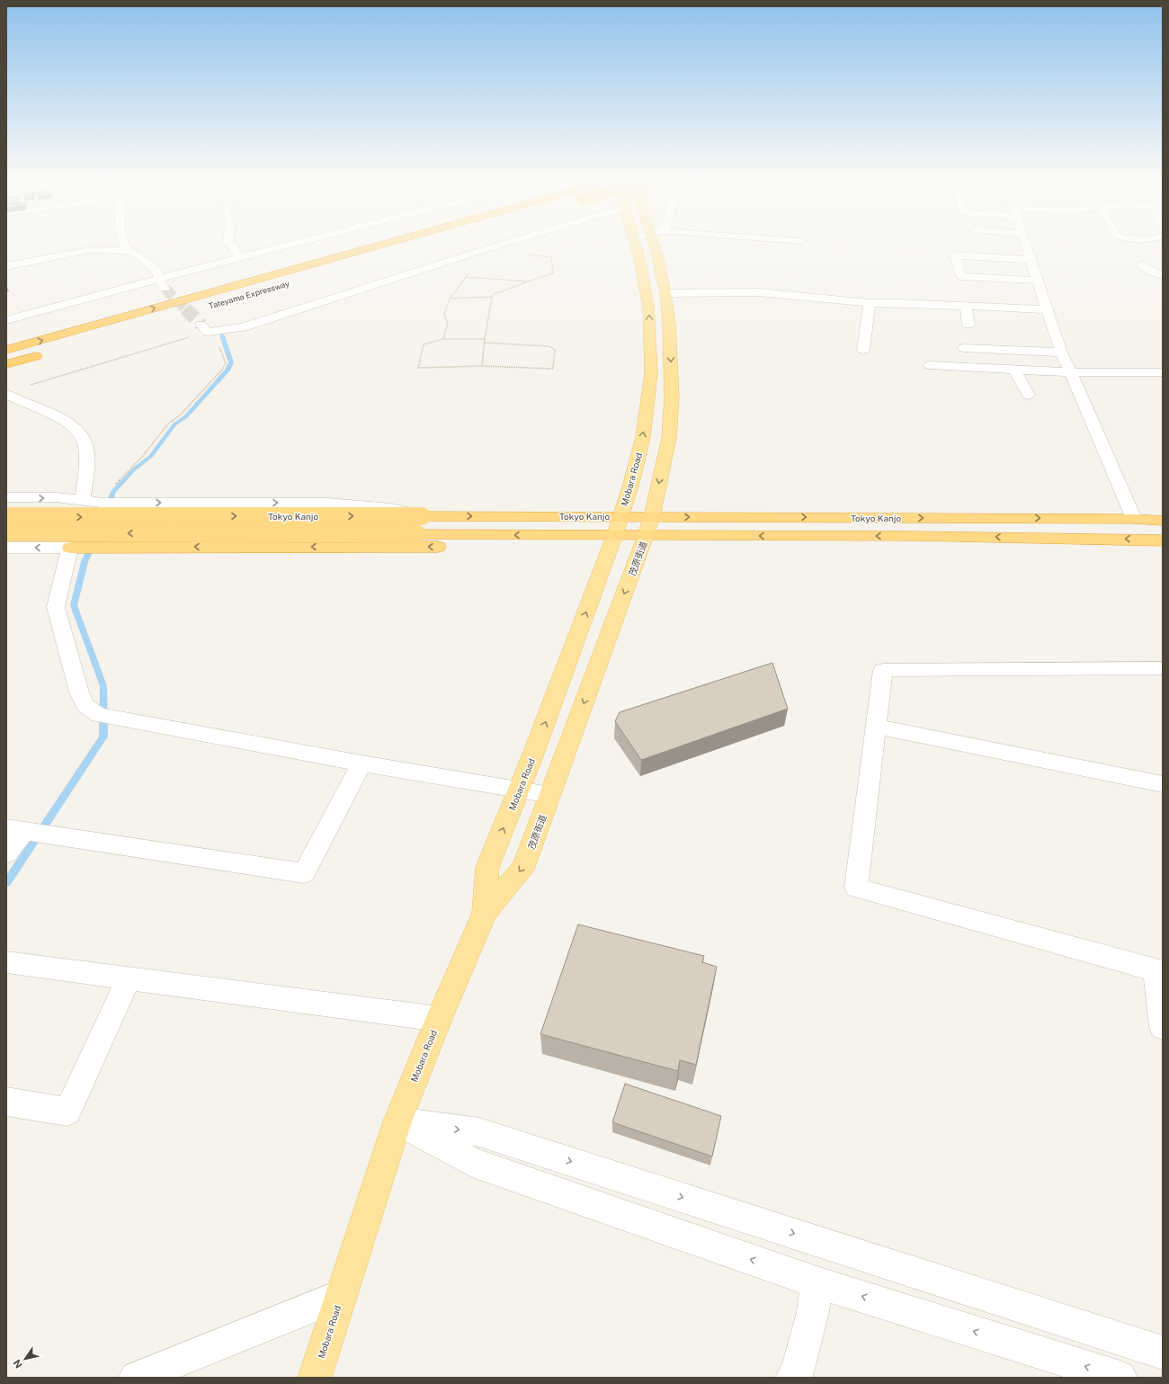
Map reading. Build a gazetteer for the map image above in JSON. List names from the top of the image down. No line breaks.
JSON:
{"streets":{"highway":["Tateyama Expressway","Tokyo Kanjo"],"main road":["Mobara Road","茂原街道"]},"crossings":[["Mobara Road","Tokyo Kanjo"],["Mobara Road","茂原街道"],["Tokyo Kanjo","茂原街道"]],"one_way":["Tateyama Expressway","Mobara Road","茂原街道"],"north":"bottom left"}
